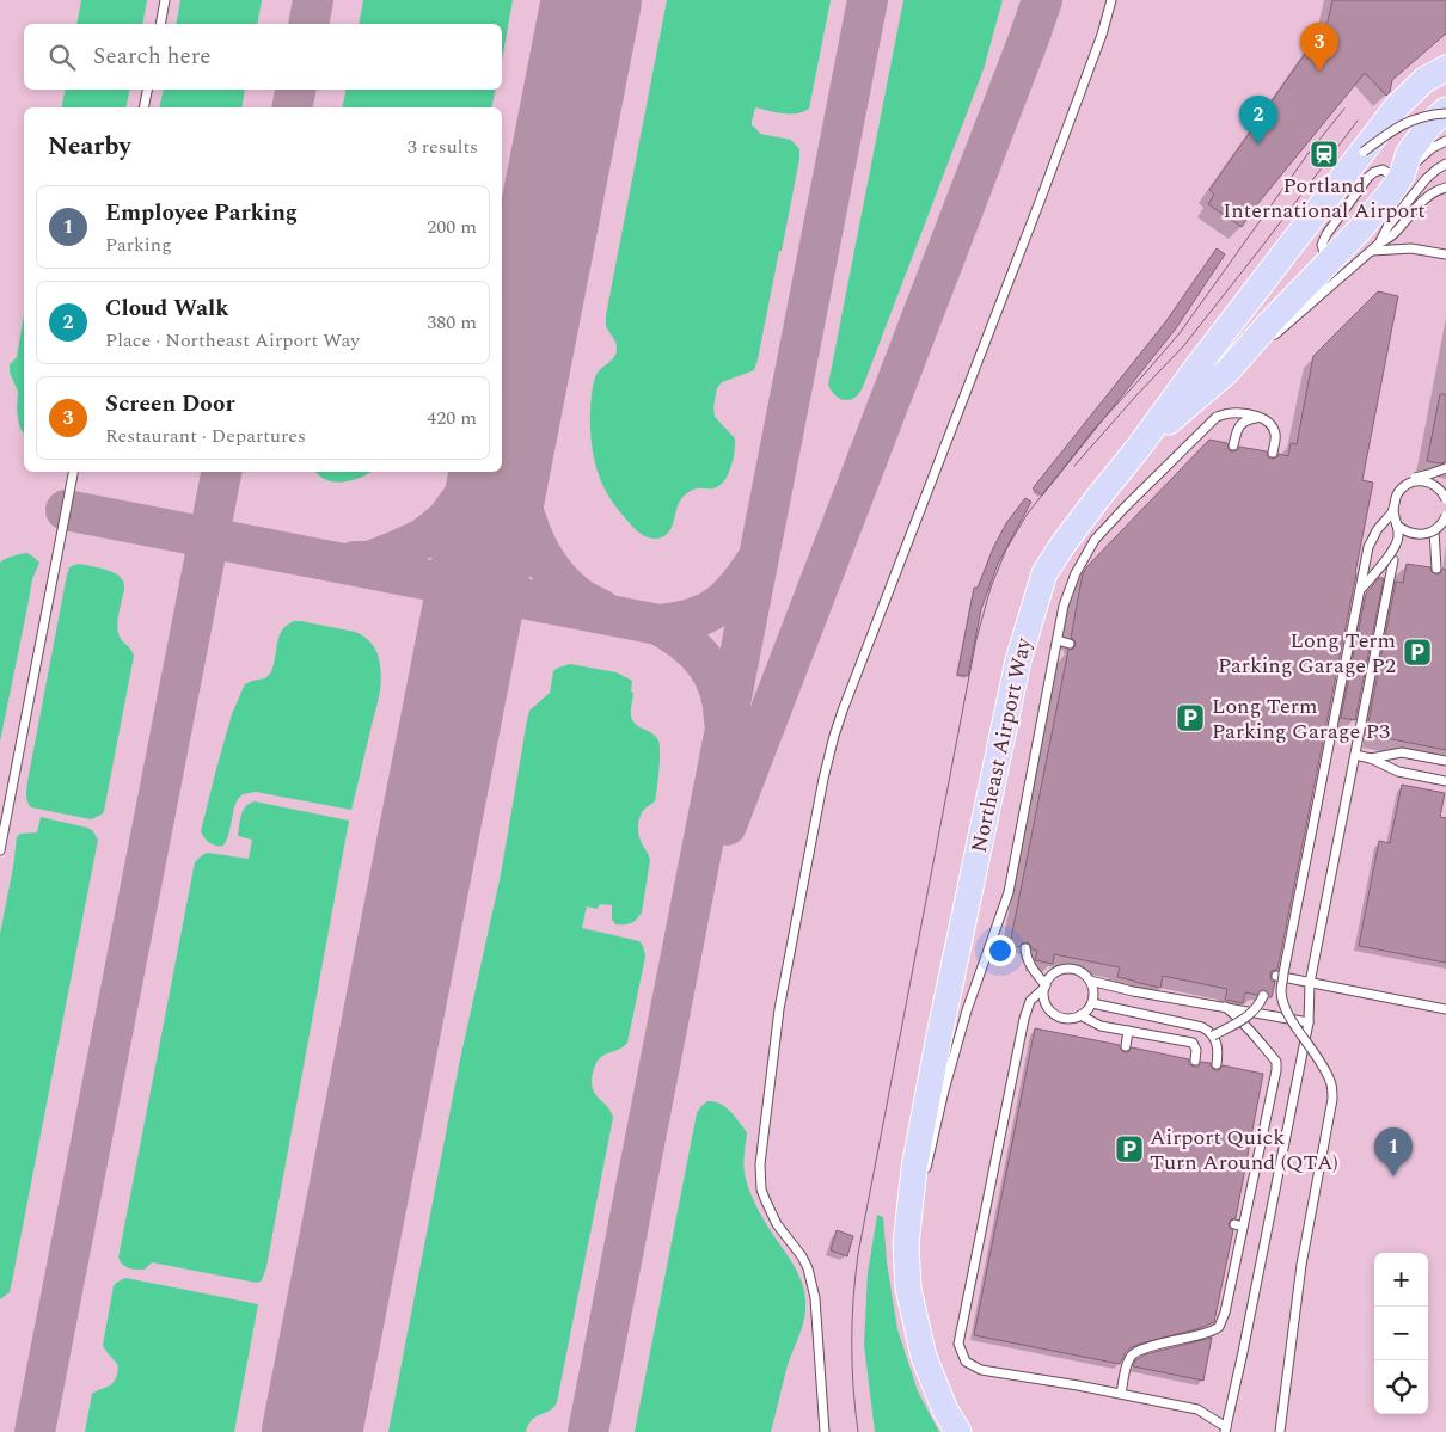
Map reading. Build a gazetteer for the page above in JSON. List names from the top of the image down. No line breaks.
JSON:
{"streets":{"main road":["Northeast Airport Way"]},"places":{"station":["Portland International Airport"],"parking":["Long Term Parking Garage P2","Long Term Parking Garage P3","Airport Quick Turn Around (QTA)"]},"page":{"pins":["3","2","1"],"search":"Search here","heading":["Nearby","3 results"],"list":[{"mark":"1","name":"Employee Parking","note":"Parking","value":"200 m"},{"mark":"2","name":"Cloud Walk","note":"Place · Northeast Airport Way","value":"380 m"},{"mark":"3","name":"Screen Door","note":"Restaurant · Departures","value":"420 m"}],"map_buttons":["+","−"]}}
